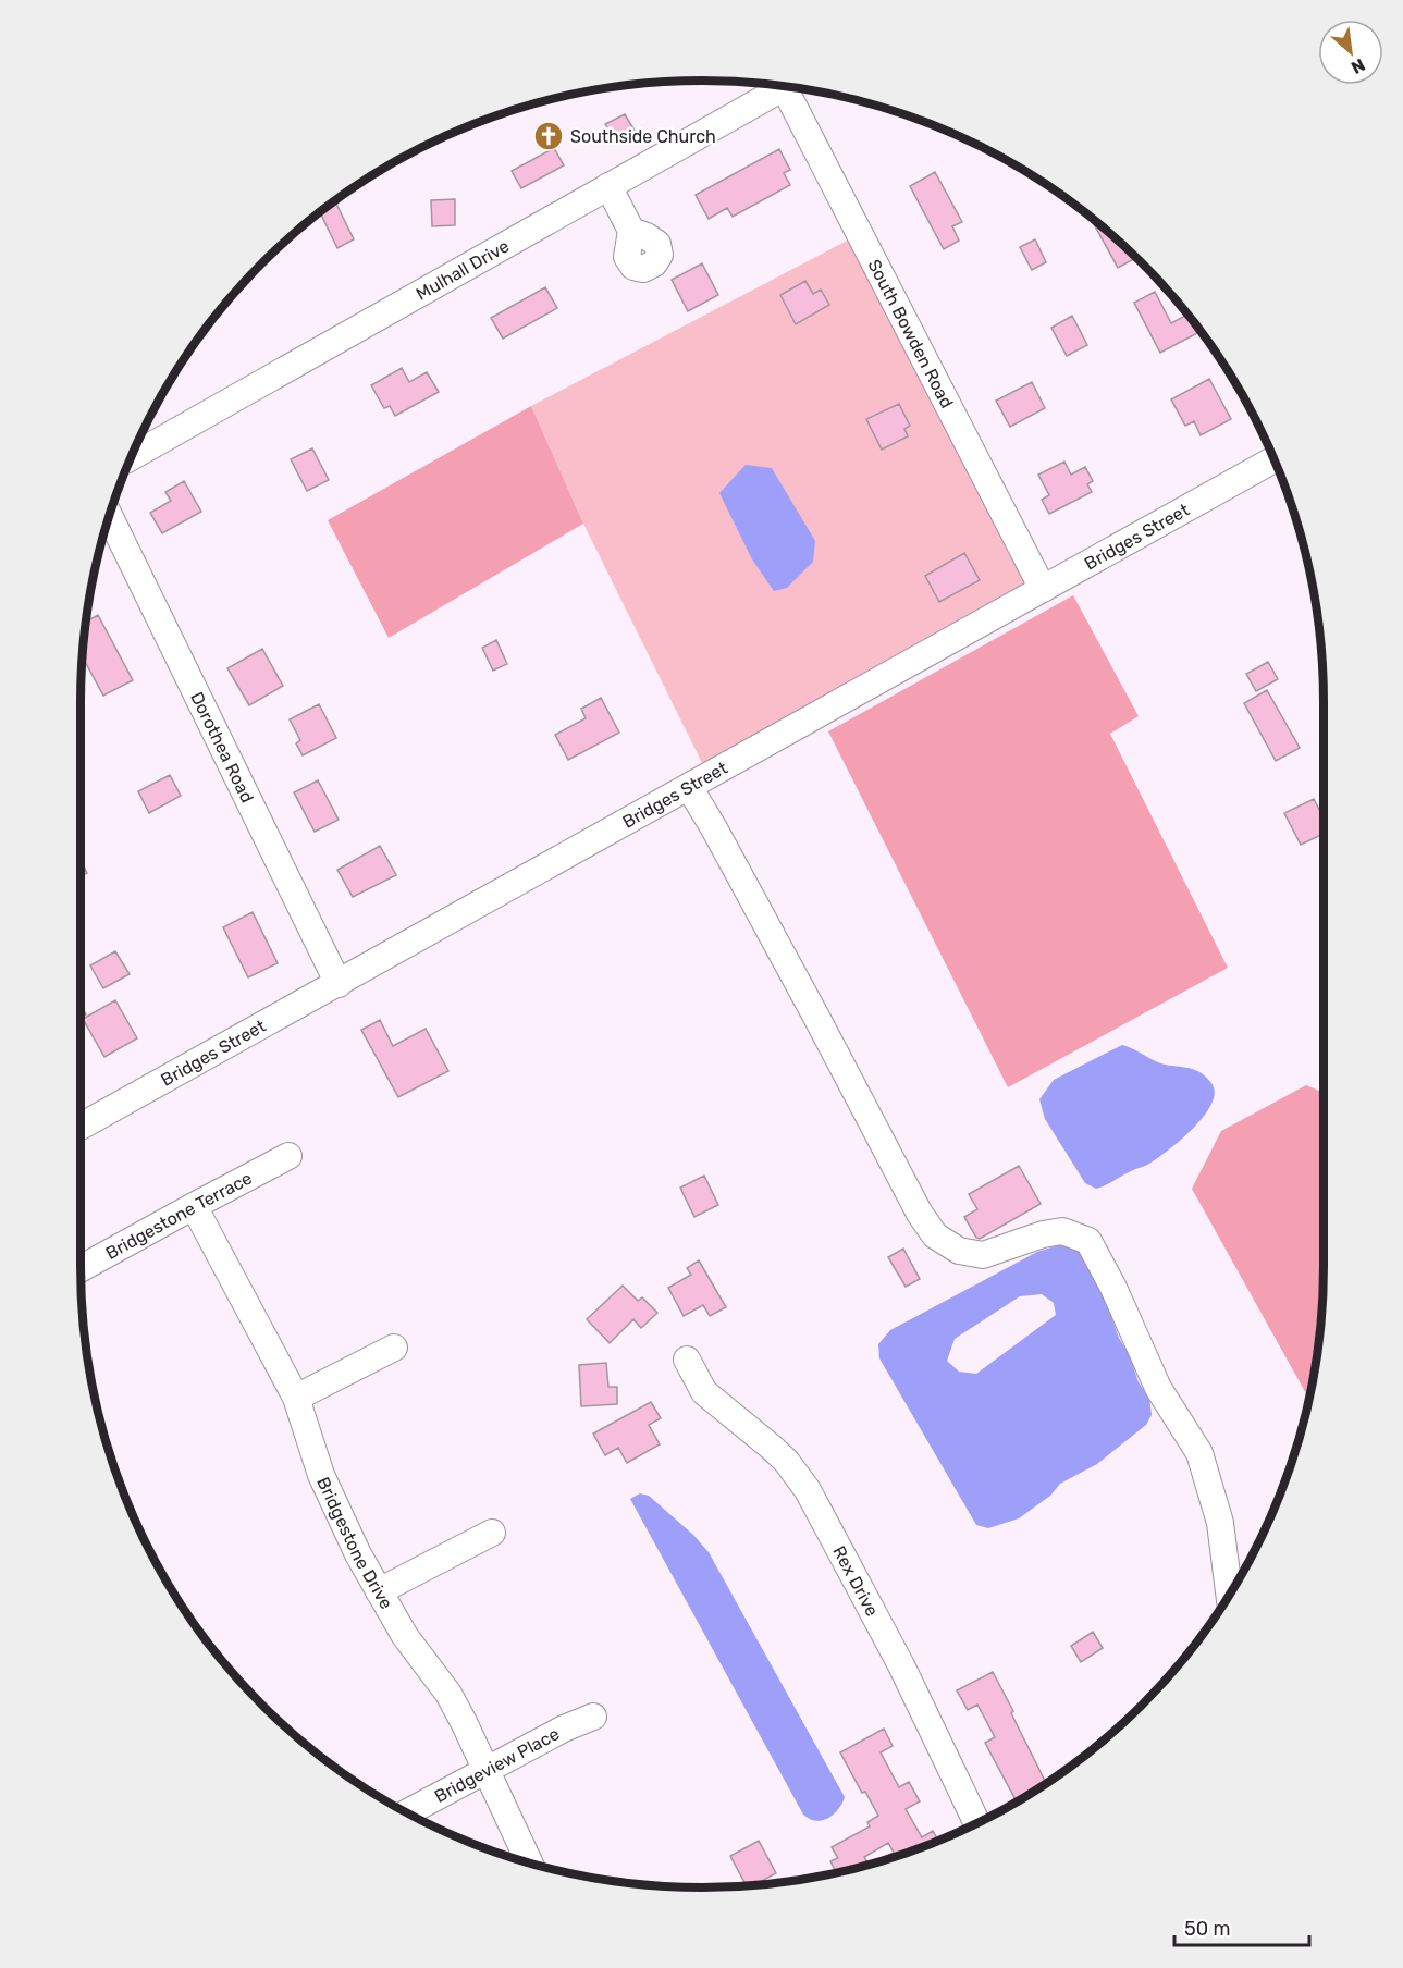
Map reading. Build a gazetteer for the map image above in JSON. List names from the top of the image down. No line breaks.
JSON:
{"streets":{"street":["Mulhall Drive","South Bowden Road","Bridges Street","Dorothea Road","Bridgestone Terrace","Bridgestone Drive","Rex Drive","Bridgeview Place"]},"crossings":[["South Bowden Road","Bridges Street"],["Bridges Street","Dorothea Road"],["Bridgestone Terrace","Bridgestone Drive"],["Bridgestone Drive","Bridgeview Place"]],"places":{"church":["Southside Church"]},"scale_bar":"50 m","north":"bottom right"}
